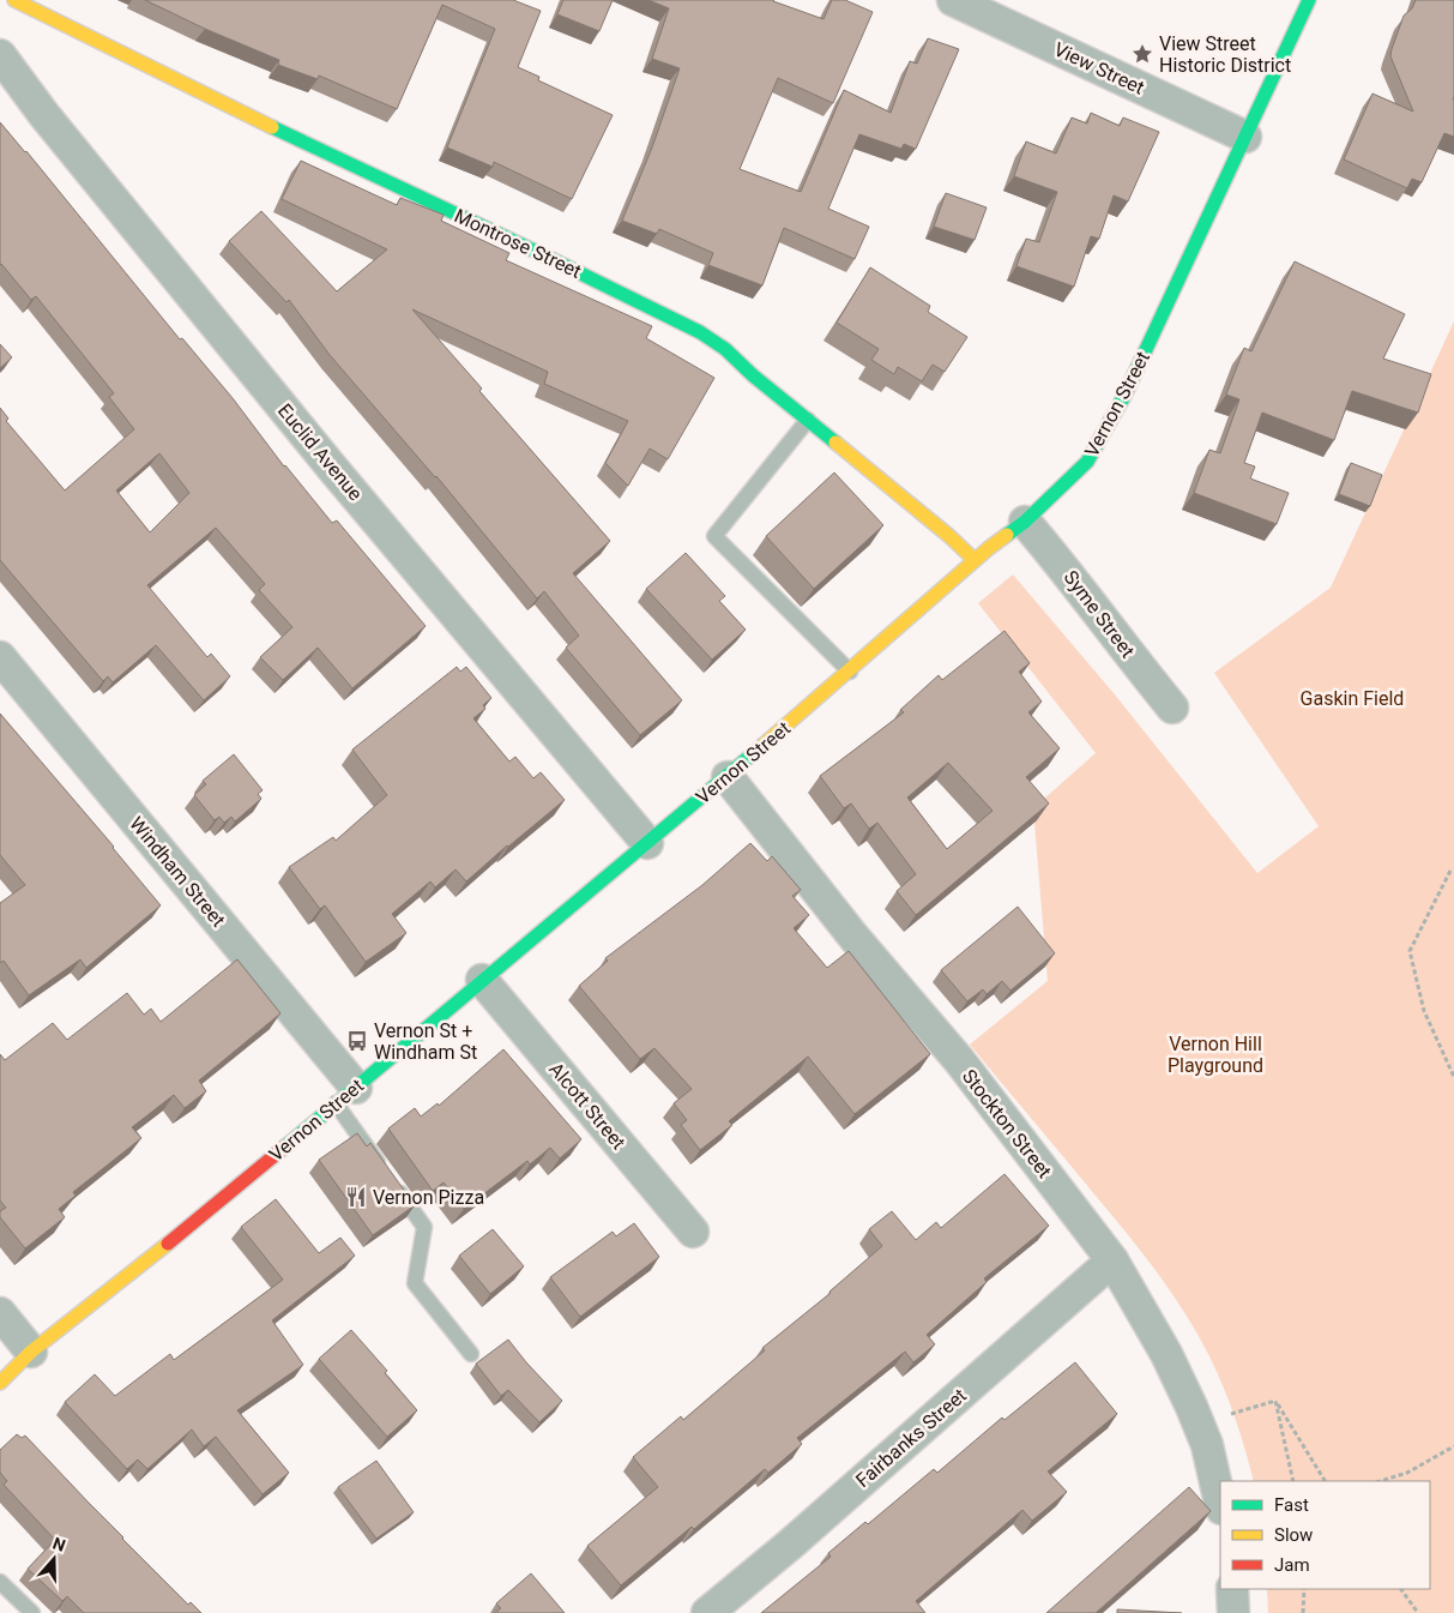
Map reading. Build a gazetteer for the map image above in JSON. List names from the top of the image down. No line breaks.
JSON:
{"streets":{"street":["View Street","Montrose Street","Vernon Street","Euclid Avenue","Syme Street","Windham Street","Alcott Street","Stockton Street","Fairbanks Street"]},"crossings":[["View Street","Vernon Street"],["Montrose Street","Vernon Street"],["Vernon Street","Euclid Avenue"],["Vernon Street","Syme Street"],["Vernon Street","Windham Street"],["Vernon Street","Alcott Street"],["Vernon Street","Stockton Street"],["Stockton Street","Fairbanks Street"]],"parks":["Gaskin Field","Vernon Hill Playground"],"places":{"place":["View Street Historic District"],"bus stop":["Vernon St + Windham St"],"restaurant":["Vernon Pizza"]},"legend":["Fast","Slow","Jam"],"north":"top"}
